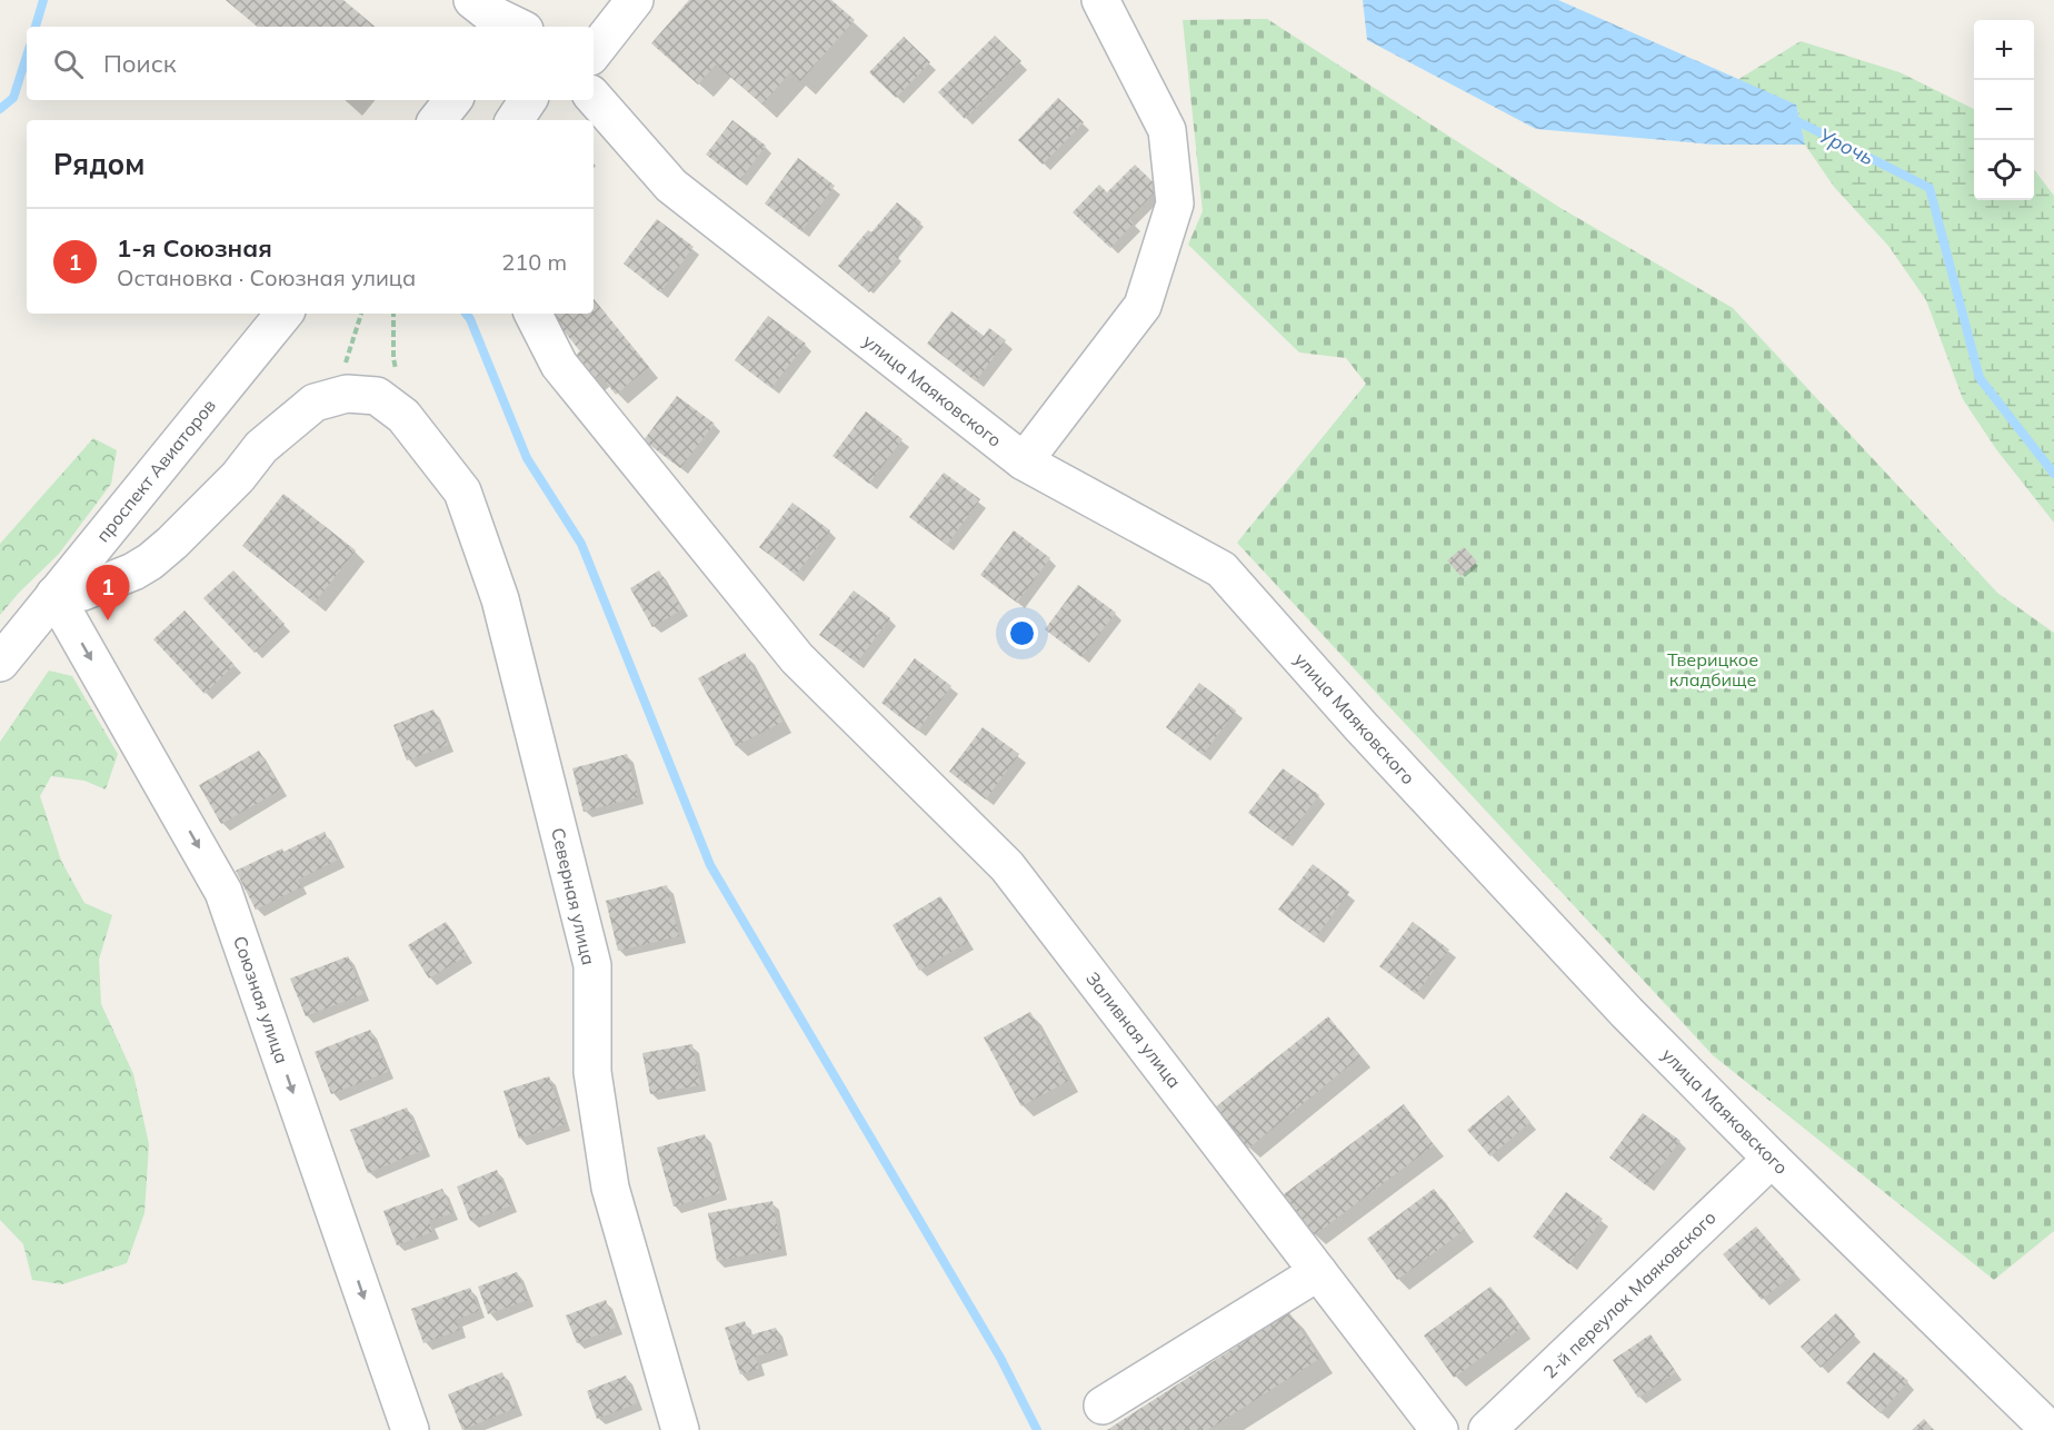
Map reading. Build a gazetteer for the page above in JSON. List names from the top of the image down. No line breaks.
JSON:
{"streets":{"street":["улица Маяковского","проспект Авиаторов","Северная улица","Союзная улица","Заливная улица","2-й переулок Маяковского"]},"crossings":[["улица Маяковского","2-й переулок Маяковского"],["проспект Авиаторов","Северная улица"],["проспект Авиаторов","Союзная улица"],["Северная улица","Союзная улица"]],"one_way":["Союзная улица"],"water":["Урочь"],"parks":["Тверицкое кладбище"],"page":{"map_buttons":["+","−"],"search":"Поиск","heading":"Рядом","list":[{"mark":"1","name":"1-я Союзная","note":"Остановка · Союзная улица","value":"210 m"}],"pins":"1"}}
